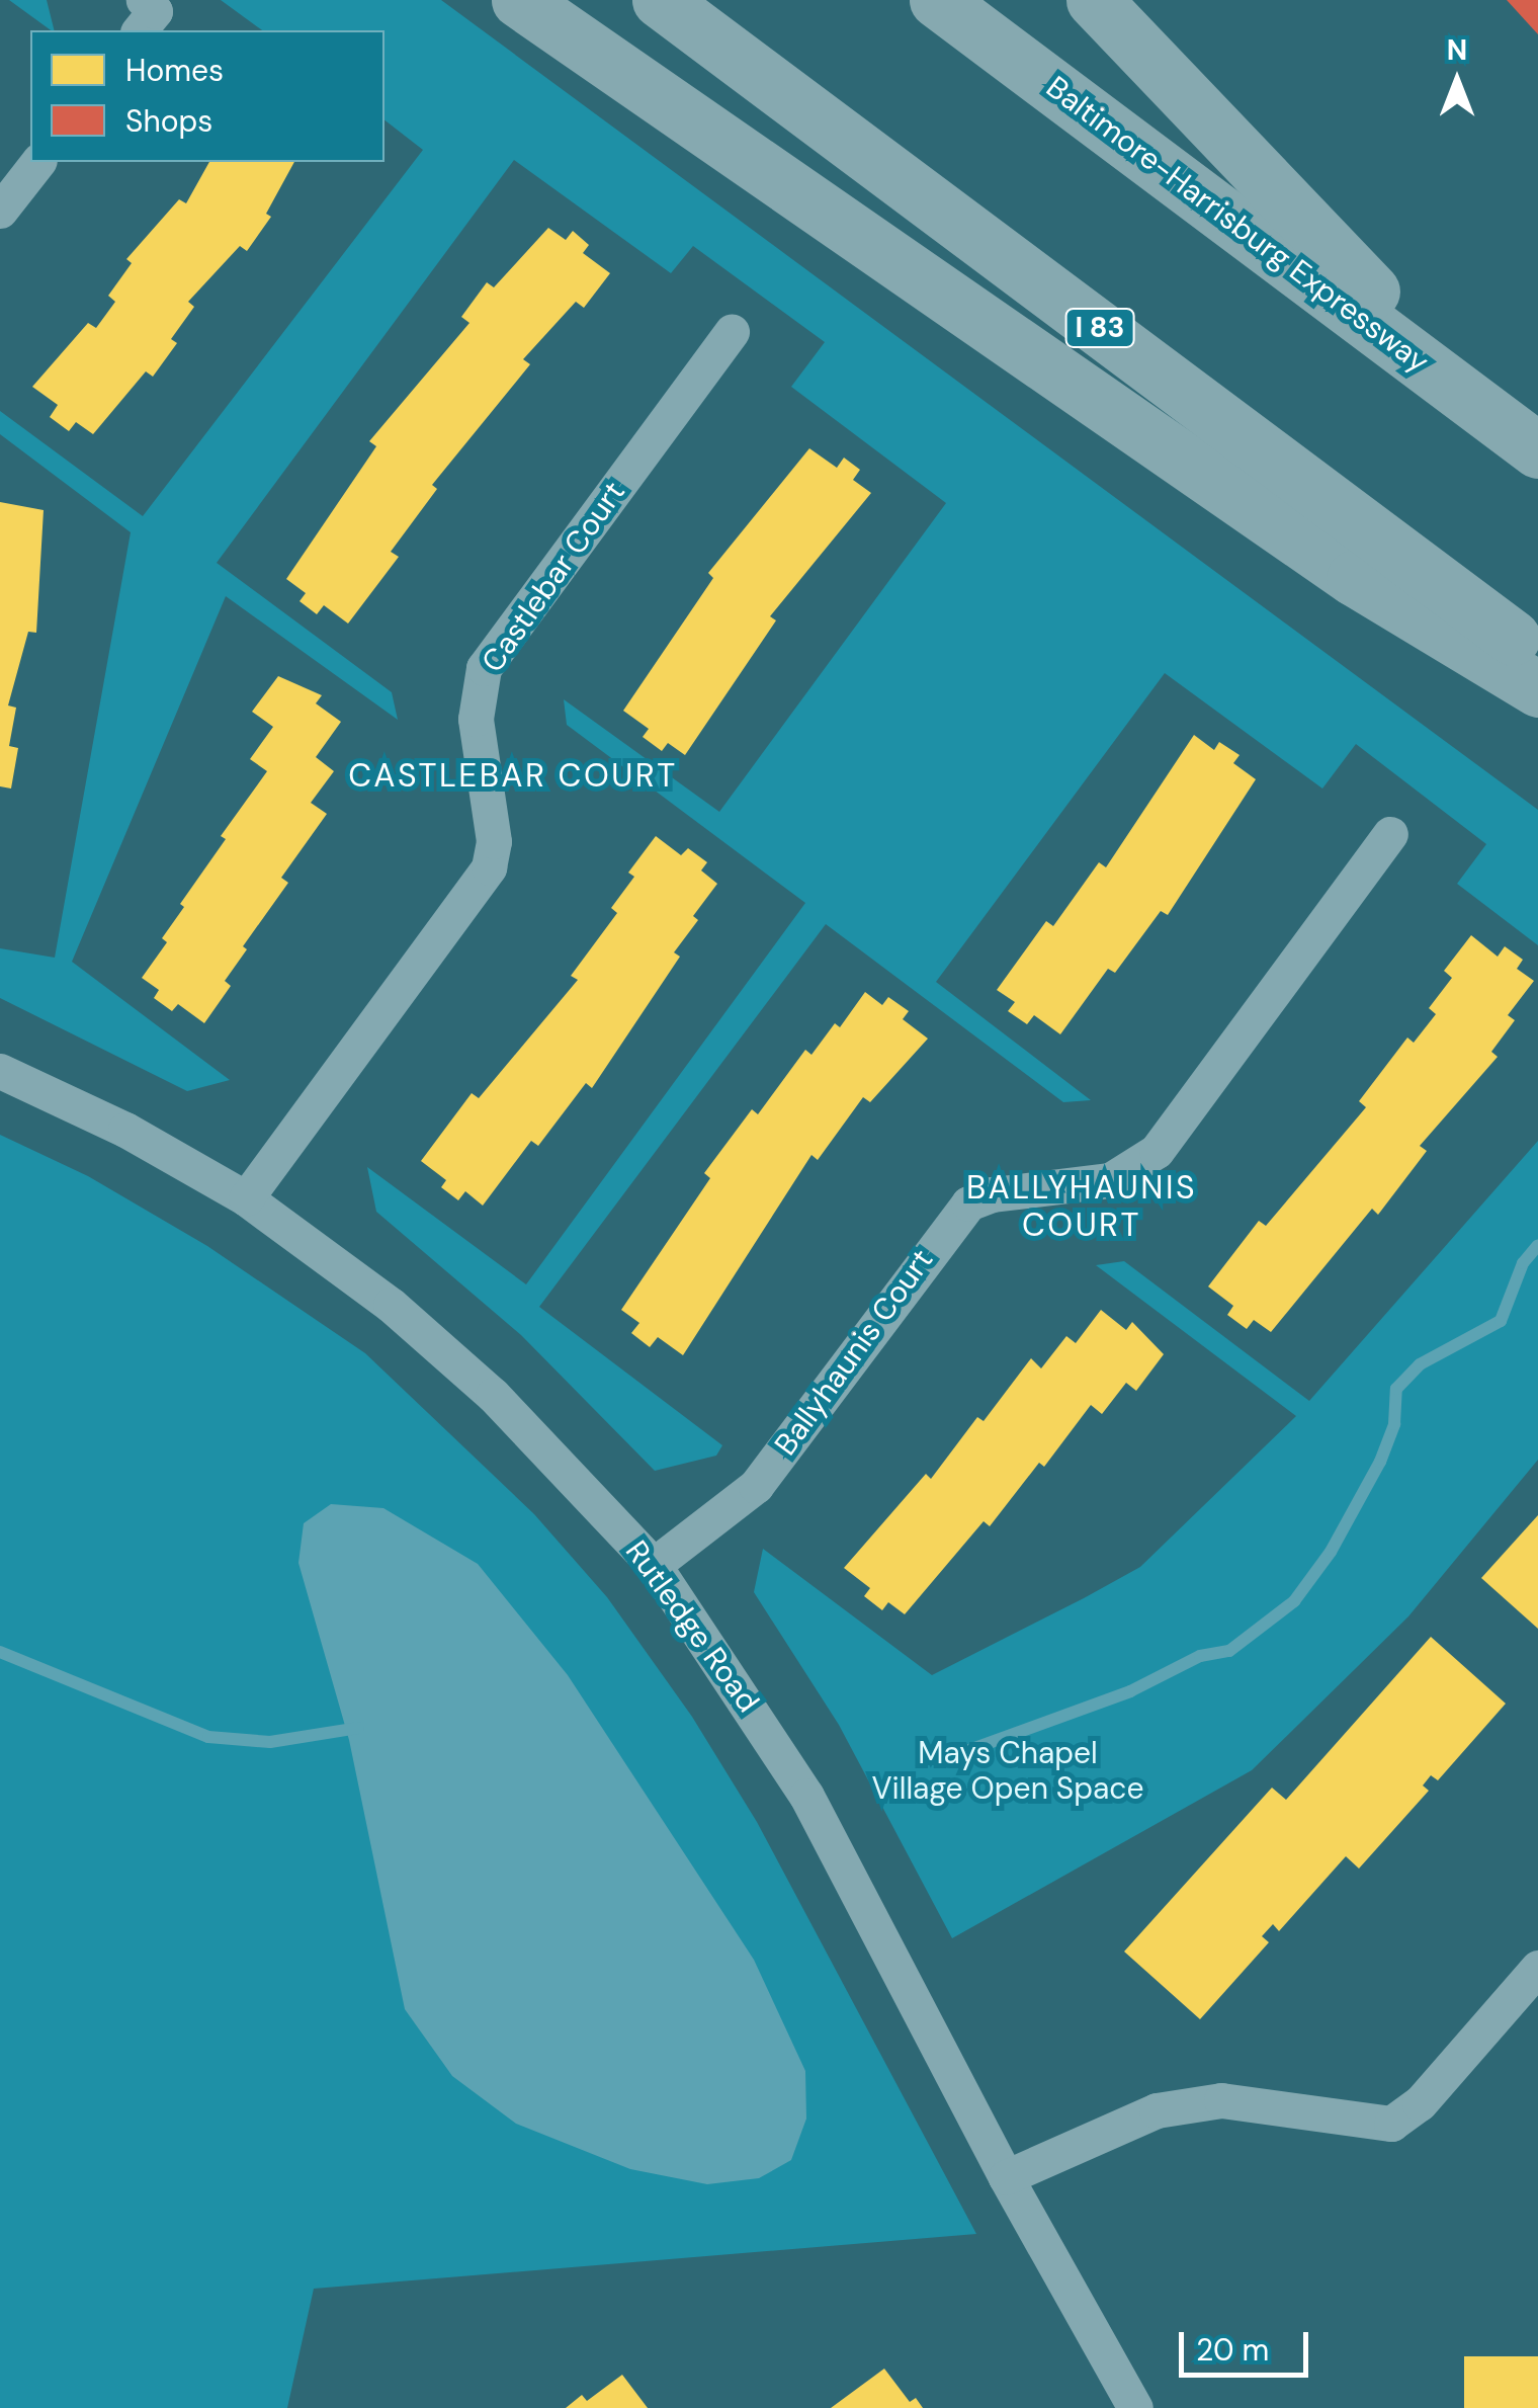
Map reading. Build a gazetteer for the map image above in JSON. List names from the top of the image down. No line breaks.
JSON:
{"streets":{"highway":["Baltimore-Harrisburg Expressway","I 83"],"street":["Castlebar Court","Ballyhaunis Court","Rutledge Road"]},"crossings":[["Castlebar Court","Rutledge Road"],["Ballyhaunis Court","Rutledge Road"]],"districts":["CASTLEBAR COURT","BALLYHAUNIS COURT"],"parks":["Mays Chapel Village Open Space"],"legend":["Homes","Shops"],"scale_bar":"20 m","north":"top"}
